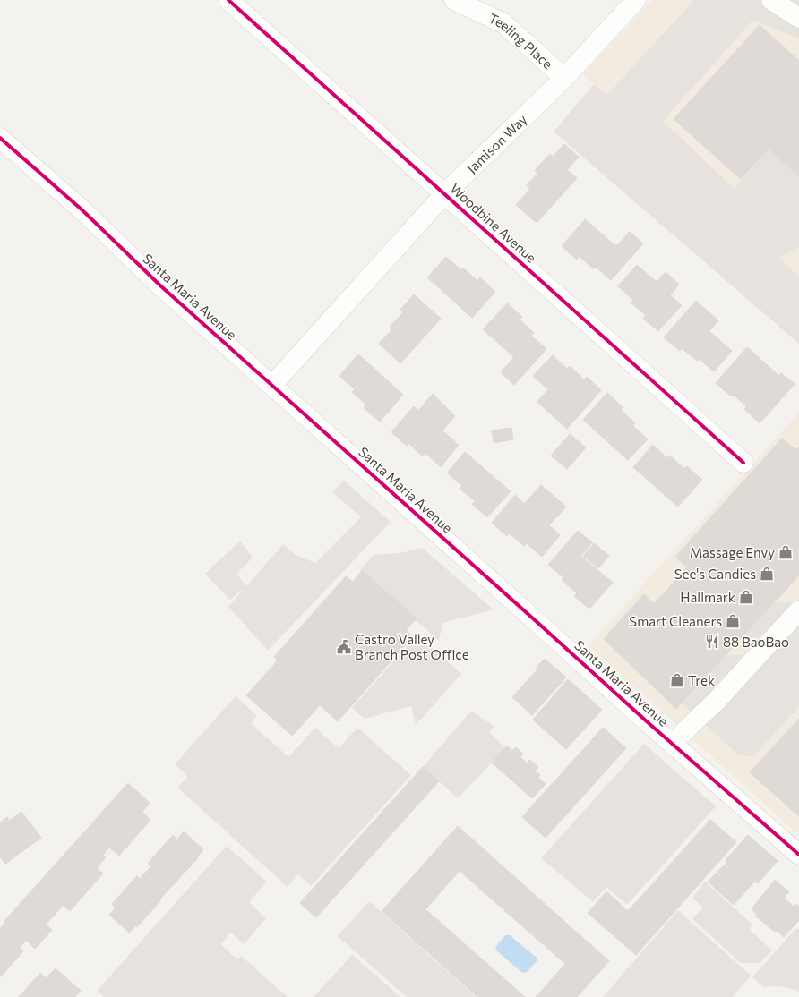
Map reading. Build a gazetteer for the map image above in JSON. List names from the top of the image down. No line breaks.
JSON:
{"streets":{"street":["Teeling Place","Jamison Way","Woodbine Avenue","Santa Maria Avenue"]},"crossings":[["Teeling Place","Jamison Way"],["Jamison Way","Woodbine Avenue"],["Jamison Way","Santa Maria Avenue"]],"places":{"shop":["Massage Envy","See's Candies","Hallmark","Smart Cleaners","Trek"],"restaurant":["88 BaoBao"],"public building":["Castro Valley Branch Post Office"]}}
